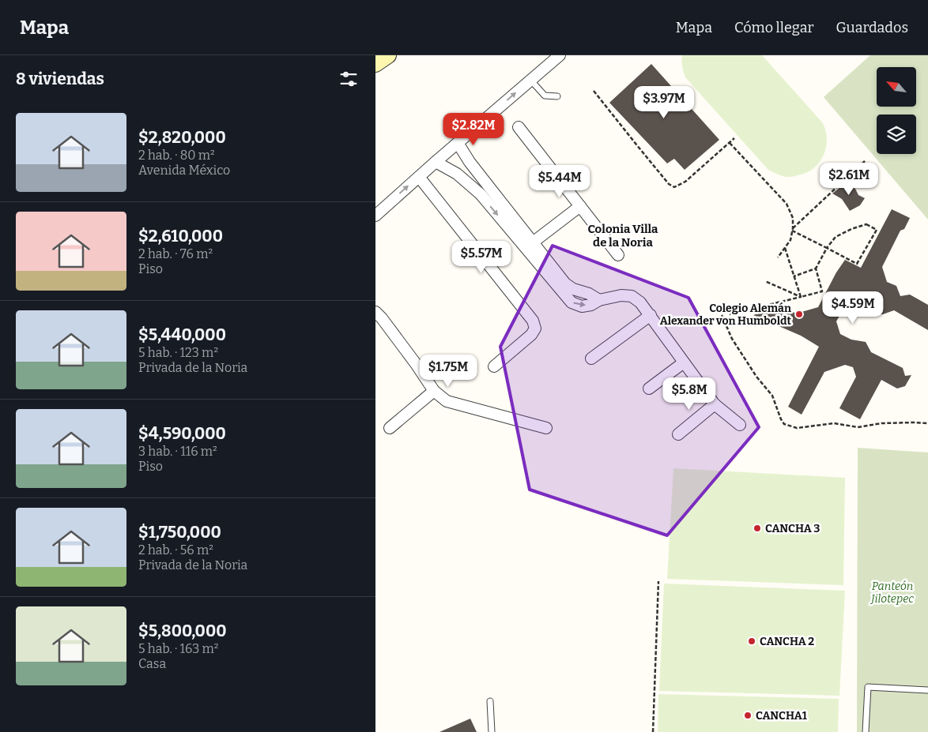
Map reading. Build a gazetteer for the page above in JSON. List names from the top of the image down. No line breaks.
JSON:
{"districts":["Colonia Villa de la Noria"],"parks":["Panteón Jilotepec"],"places":["Colegio Alemán Alexander von Humboldt","CANCHA 3","CANCHA 2","CANCHA1"],"north":"top left","page":{"header":"Mapa","nav":["Mapa","Cómo llegar","Guardados"],"heading":"8 viviendas","price":["$3.97M","$2.82M","$2.61M","$5.44M","$5.57M","$4.59M","$1.75M","$5.8M"],"list":[{"name":"$2,820,000","note":"2 hab. · 80 m² · Avenida México"},{"name":"$2,610,000","note":"2 hab. · 76 m² · Piso"},{"name":"$5,440,000","note":"5 hab. · 123 m² · Privada de la Noria"},{"name":"$4,590,000","note":"3 hab. · 116 m² · Piso"},{"name":"$1,750,000","note":"2 hab. · 56 m² · Privada de la Noria"},{"name":"$5,800,000","note":"5 hab. · 163 m² · Casa"}]}}
